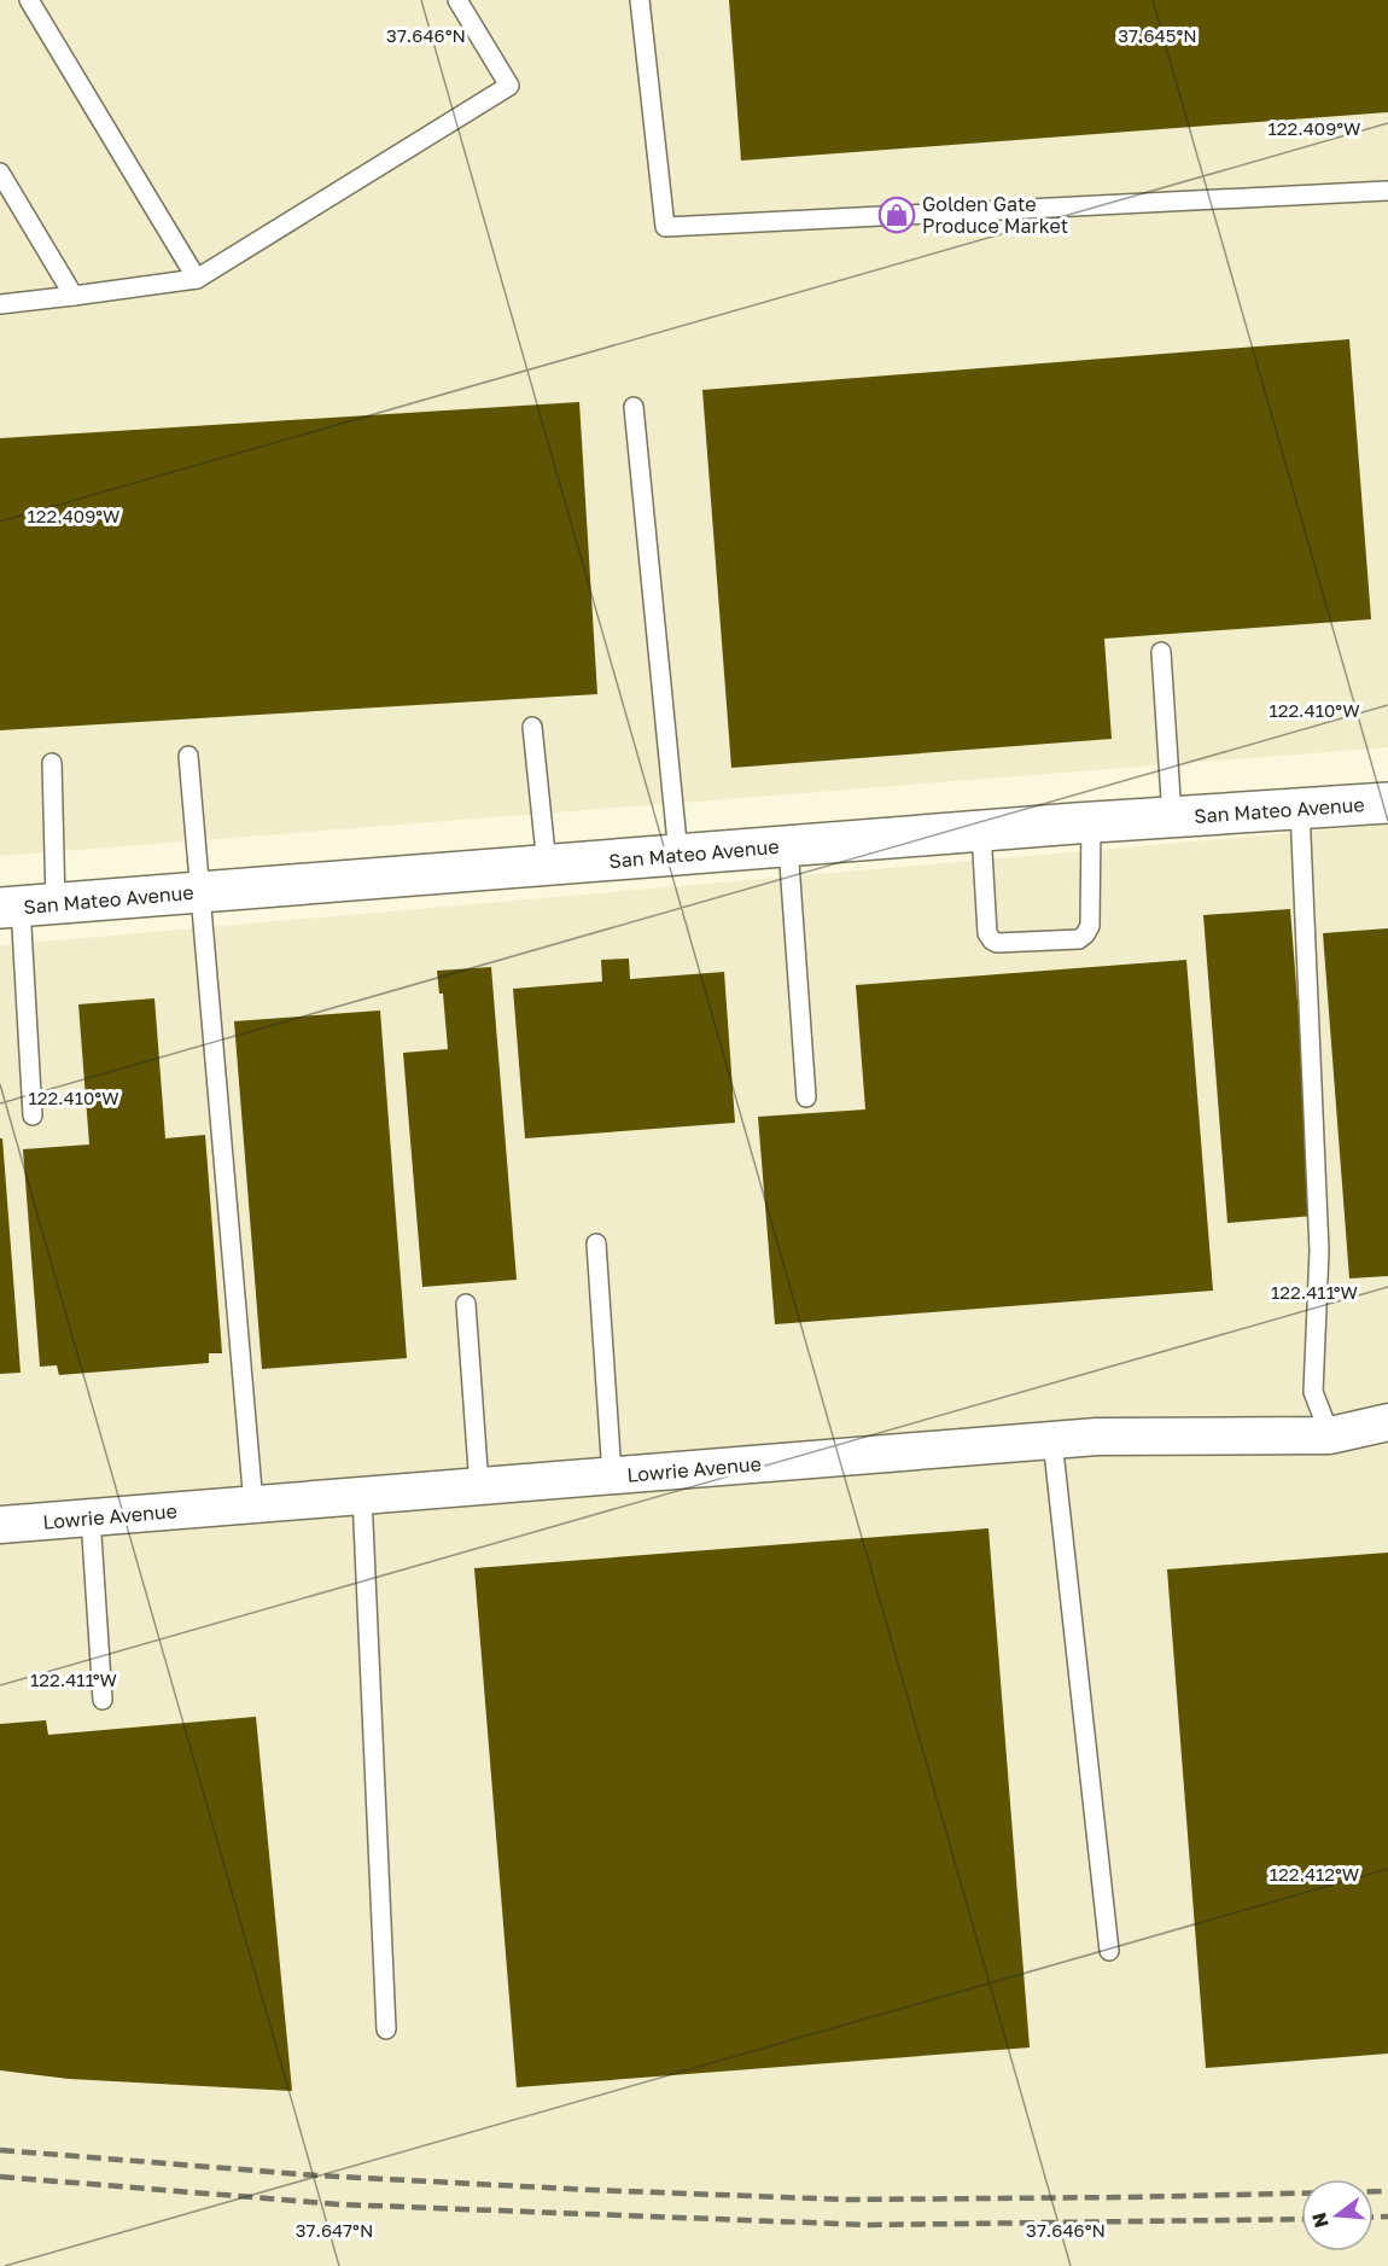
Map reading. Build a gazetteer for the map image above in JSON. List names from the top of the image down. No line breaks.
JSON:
{"streets":{"main road":["San Mateo Avenue"],"street":["Lowrie Avenue"]},"places":{"shop":["Golden Gate Produce Market"]},"north":"left","coordinates":["37.646°N","37.645°N","122.409°W","122.410°W","122.411°W","122.412°W","37.647°N"]}
